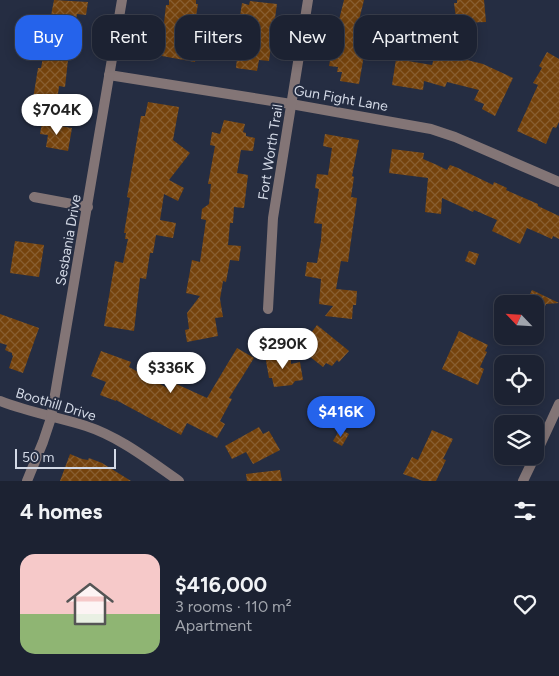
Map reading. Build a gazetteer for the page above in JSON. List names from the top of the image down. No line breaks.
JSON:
{"streets":{"street":["Gun Fight Lane","Fort Worth Trail","Sesbania Drive","Boothill Drive"]},"crossings":[["Gun Fight Lane","Fort Worth Trail"],["Gun Fight Lane","Sesbania Drive"],["Sesbania Drive","Boothill Drive"]],"scale_bar":"50 m","north":"top left","page":{"chip":["Buy","Rent","Filters","New","Apartment"],"price":["$704K","$290K","$336K","$416K"],"scale":"50 m","heading":"4 homes","list":[{"name":"$416,000","note":"3 rooms · 110 m² · Apartment"}]}}
